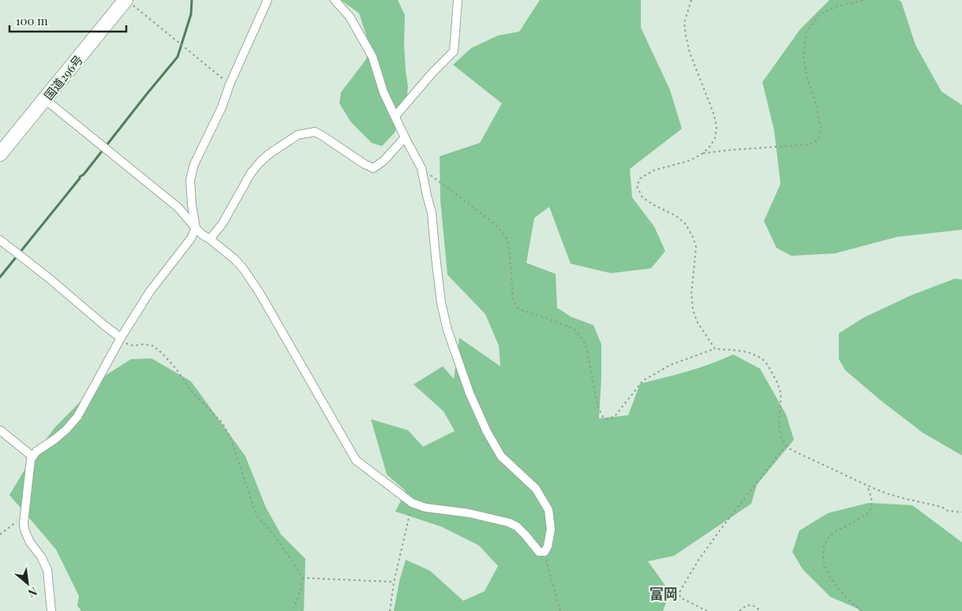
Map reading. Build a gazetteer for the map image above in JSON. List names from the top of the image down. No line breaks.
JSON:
{"streets":{"highway":["国道296号"]},"districts":["富岡"],"scale_bar":"100 m","north":"bottom right"}
